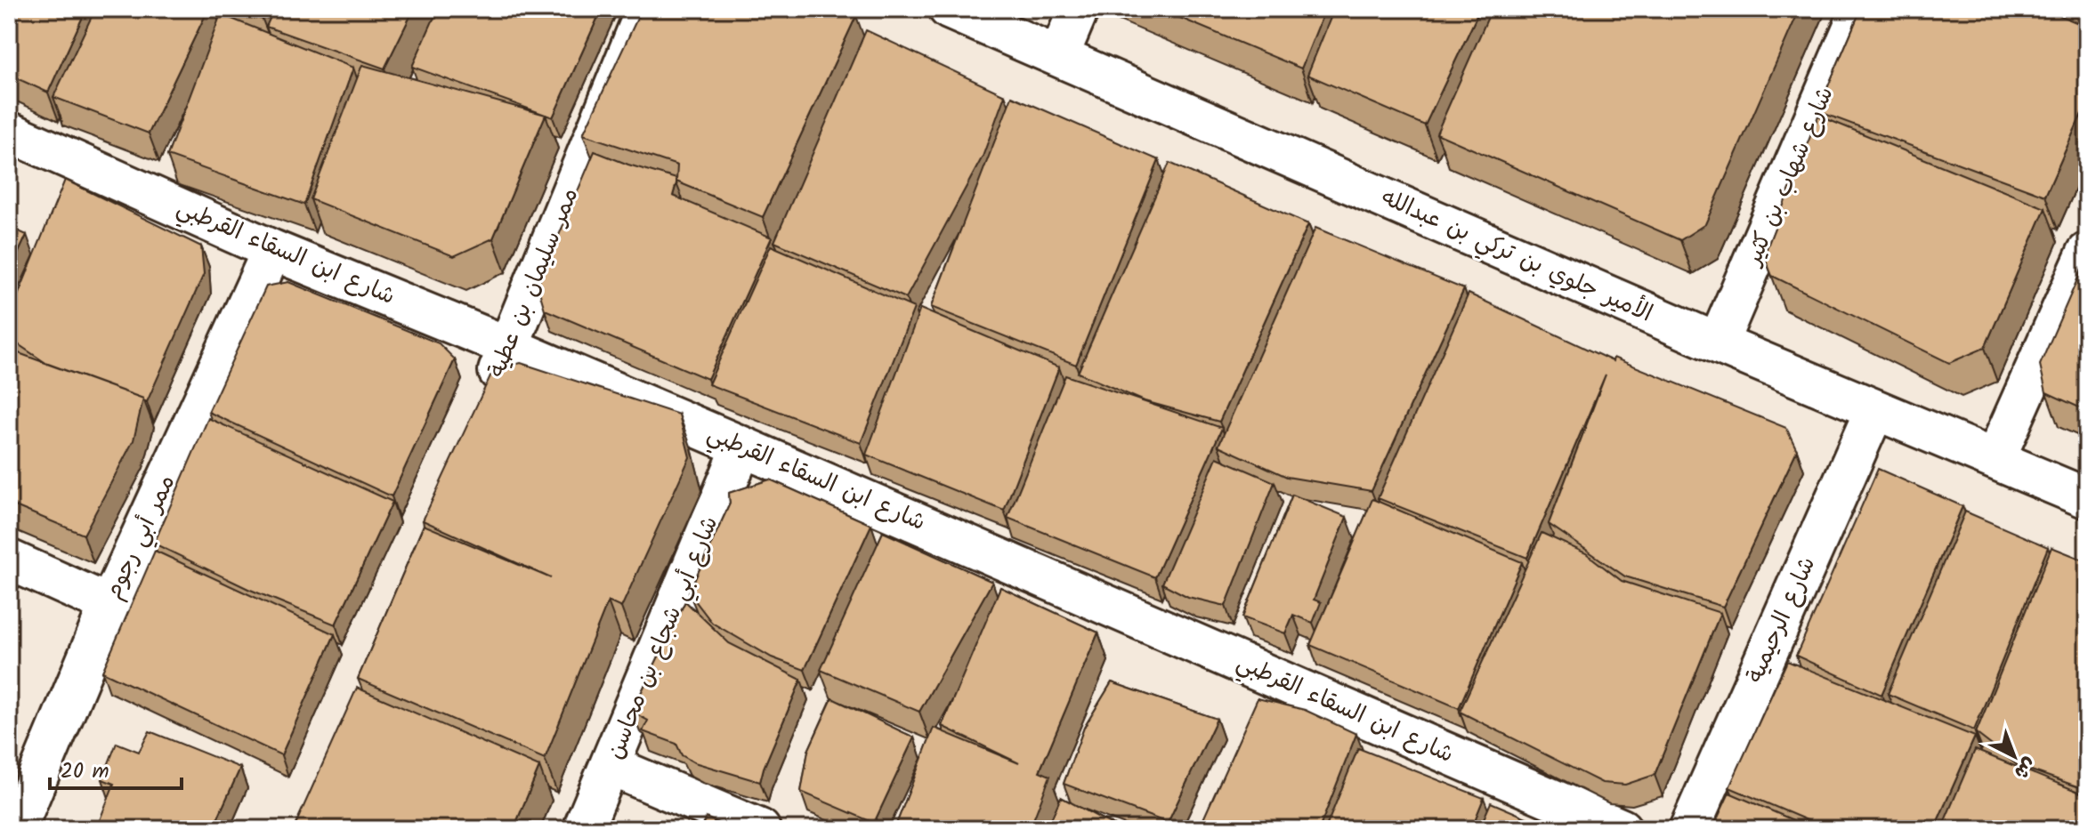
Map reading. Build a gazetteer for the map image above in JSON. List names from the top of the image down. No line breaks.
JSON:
{"streets":{"street":["شارع شهاب بن كثير","شارع ابن السقاء القرطبي","الأمير جلوي بن تركي بن عبدالله","ممر سليمان بن عطية","ممر أبي رجوم","شارع الرحيمية","شارع أبي شجاع بن محاسن"]},"crossings":[["شارع شهاب بن كثير","الأمير جلوي بن تركي بن عبدالله"],["شارع ابن السقاء القرطبي","ممر سليمان بن عطية"],["شارع ابن السقاء القرطبي","ممر أبي رجوم"],["شارع ابن السقاء القرطبي","شارع أبي شجاع بن محاسن"],["الأمير جلوي بن تركي بن عبدالله","شارع الرحيمية"]],"scale_bar":"20 m","north":"bottom right"}
